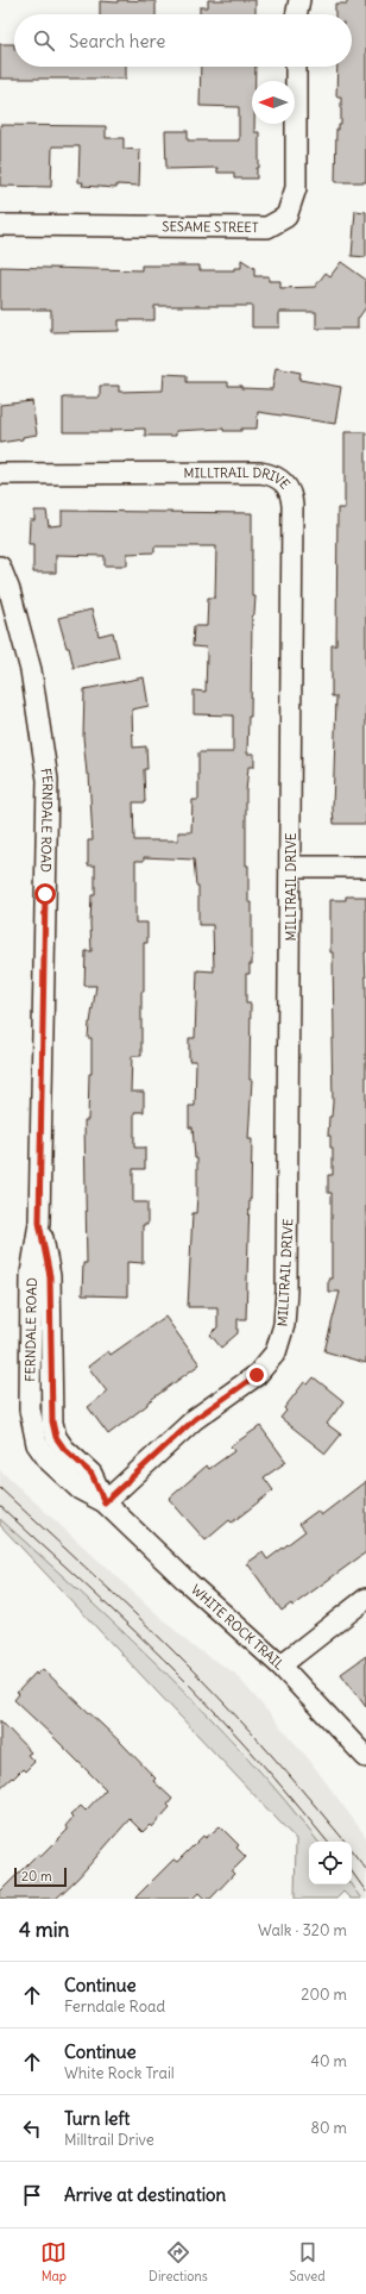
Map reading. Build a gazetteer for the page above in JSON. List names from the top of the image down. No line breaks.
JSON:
{"streets":{"street":["SESAME STREET","MILLTRAIL DRIVE","FERNDALE ROAD","WHITE ROCK TRAIL"]},"crossings":[["MILLTRAIL DRIVE","WHITE ROCK TRAIL"],["FERNDALE ROAD","WHITE ROCK TRAIL"]],"scale_bar":"20 m","north":"left","page":{"search":"Search here","scale":"20 m","heading":["4 min","Walk · 320 m"],"list":[["Continue","Ferndale Road","200 m"],["Continue","White Rock Trail","40 m"],["Turn left","Milltrail Drive","80 m"],"Arrive at destination"],"nav":["Map","Directions","Saved"]}}
